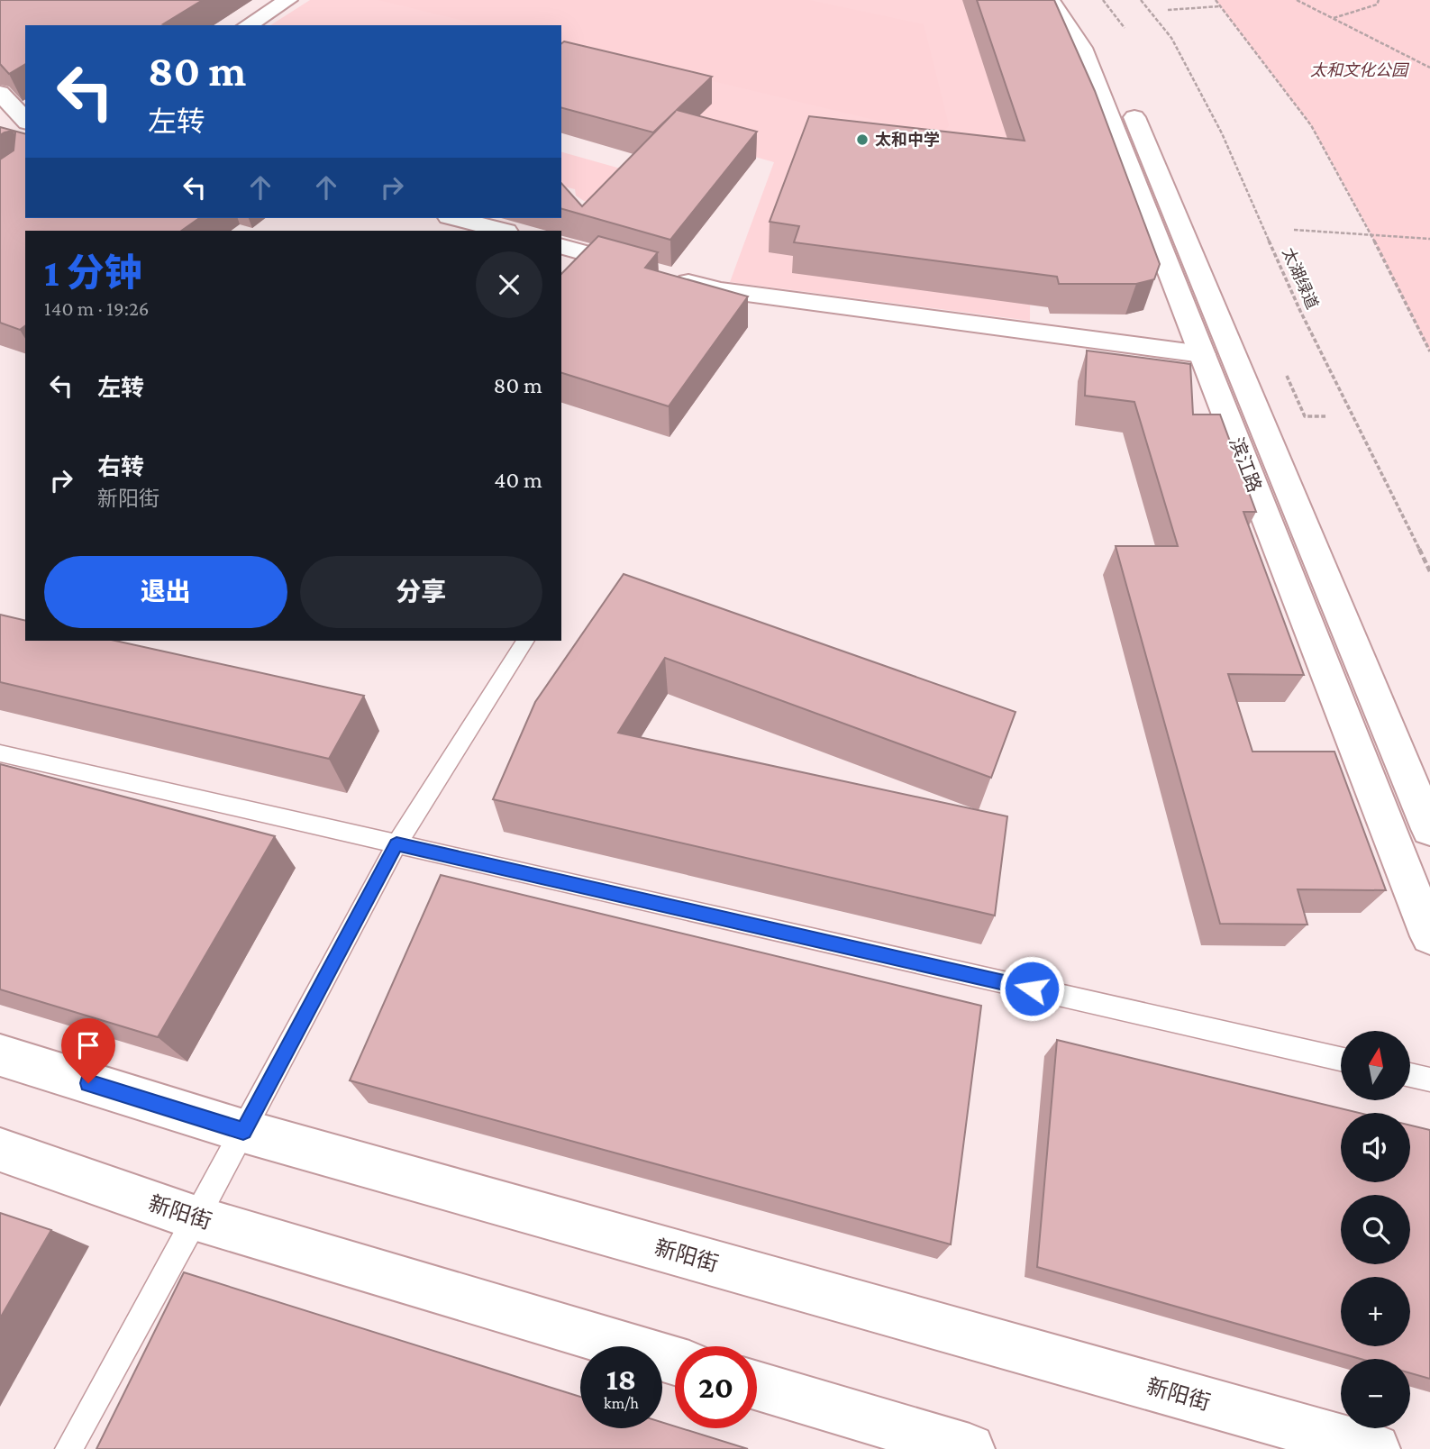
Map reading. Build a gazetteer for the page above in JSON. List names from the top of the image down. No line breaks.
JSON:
{"streets":{"main road":["滨江路","新阳街"],"path":["太湖绿道"]},"parks":["太和文化公园"],"places":["太和中学"],"north":"top","page":{"turn":["80 m","左转"],"heading":["1 分钟","140 m · 19:26"],"list":[{"name":"左转","value":"80 m"},{"name":"右转","note":"新阳街","value":"40 m"}],"buttons":["退出","分享"],"map_buttons":["+","−"],"speed":"18 km/h","limit":"20"}}
